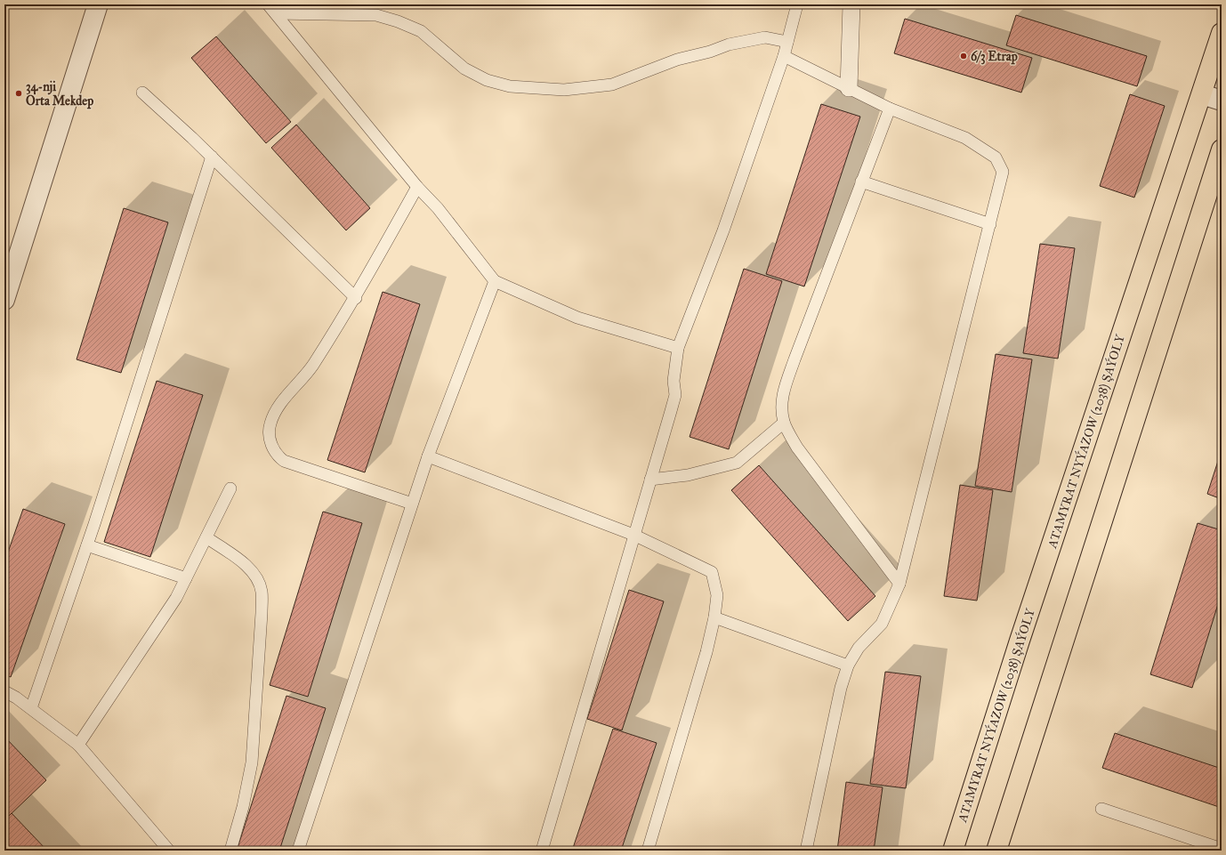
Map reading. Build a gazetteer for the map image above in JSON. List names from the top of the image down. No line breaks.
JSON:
{"streets":{"main road":["ATAMYRAT NYÝAZOW (2038) ŞAÝOLY"]},"places":["6/3 Etrap","34-nji Orta Mekdep"]}
